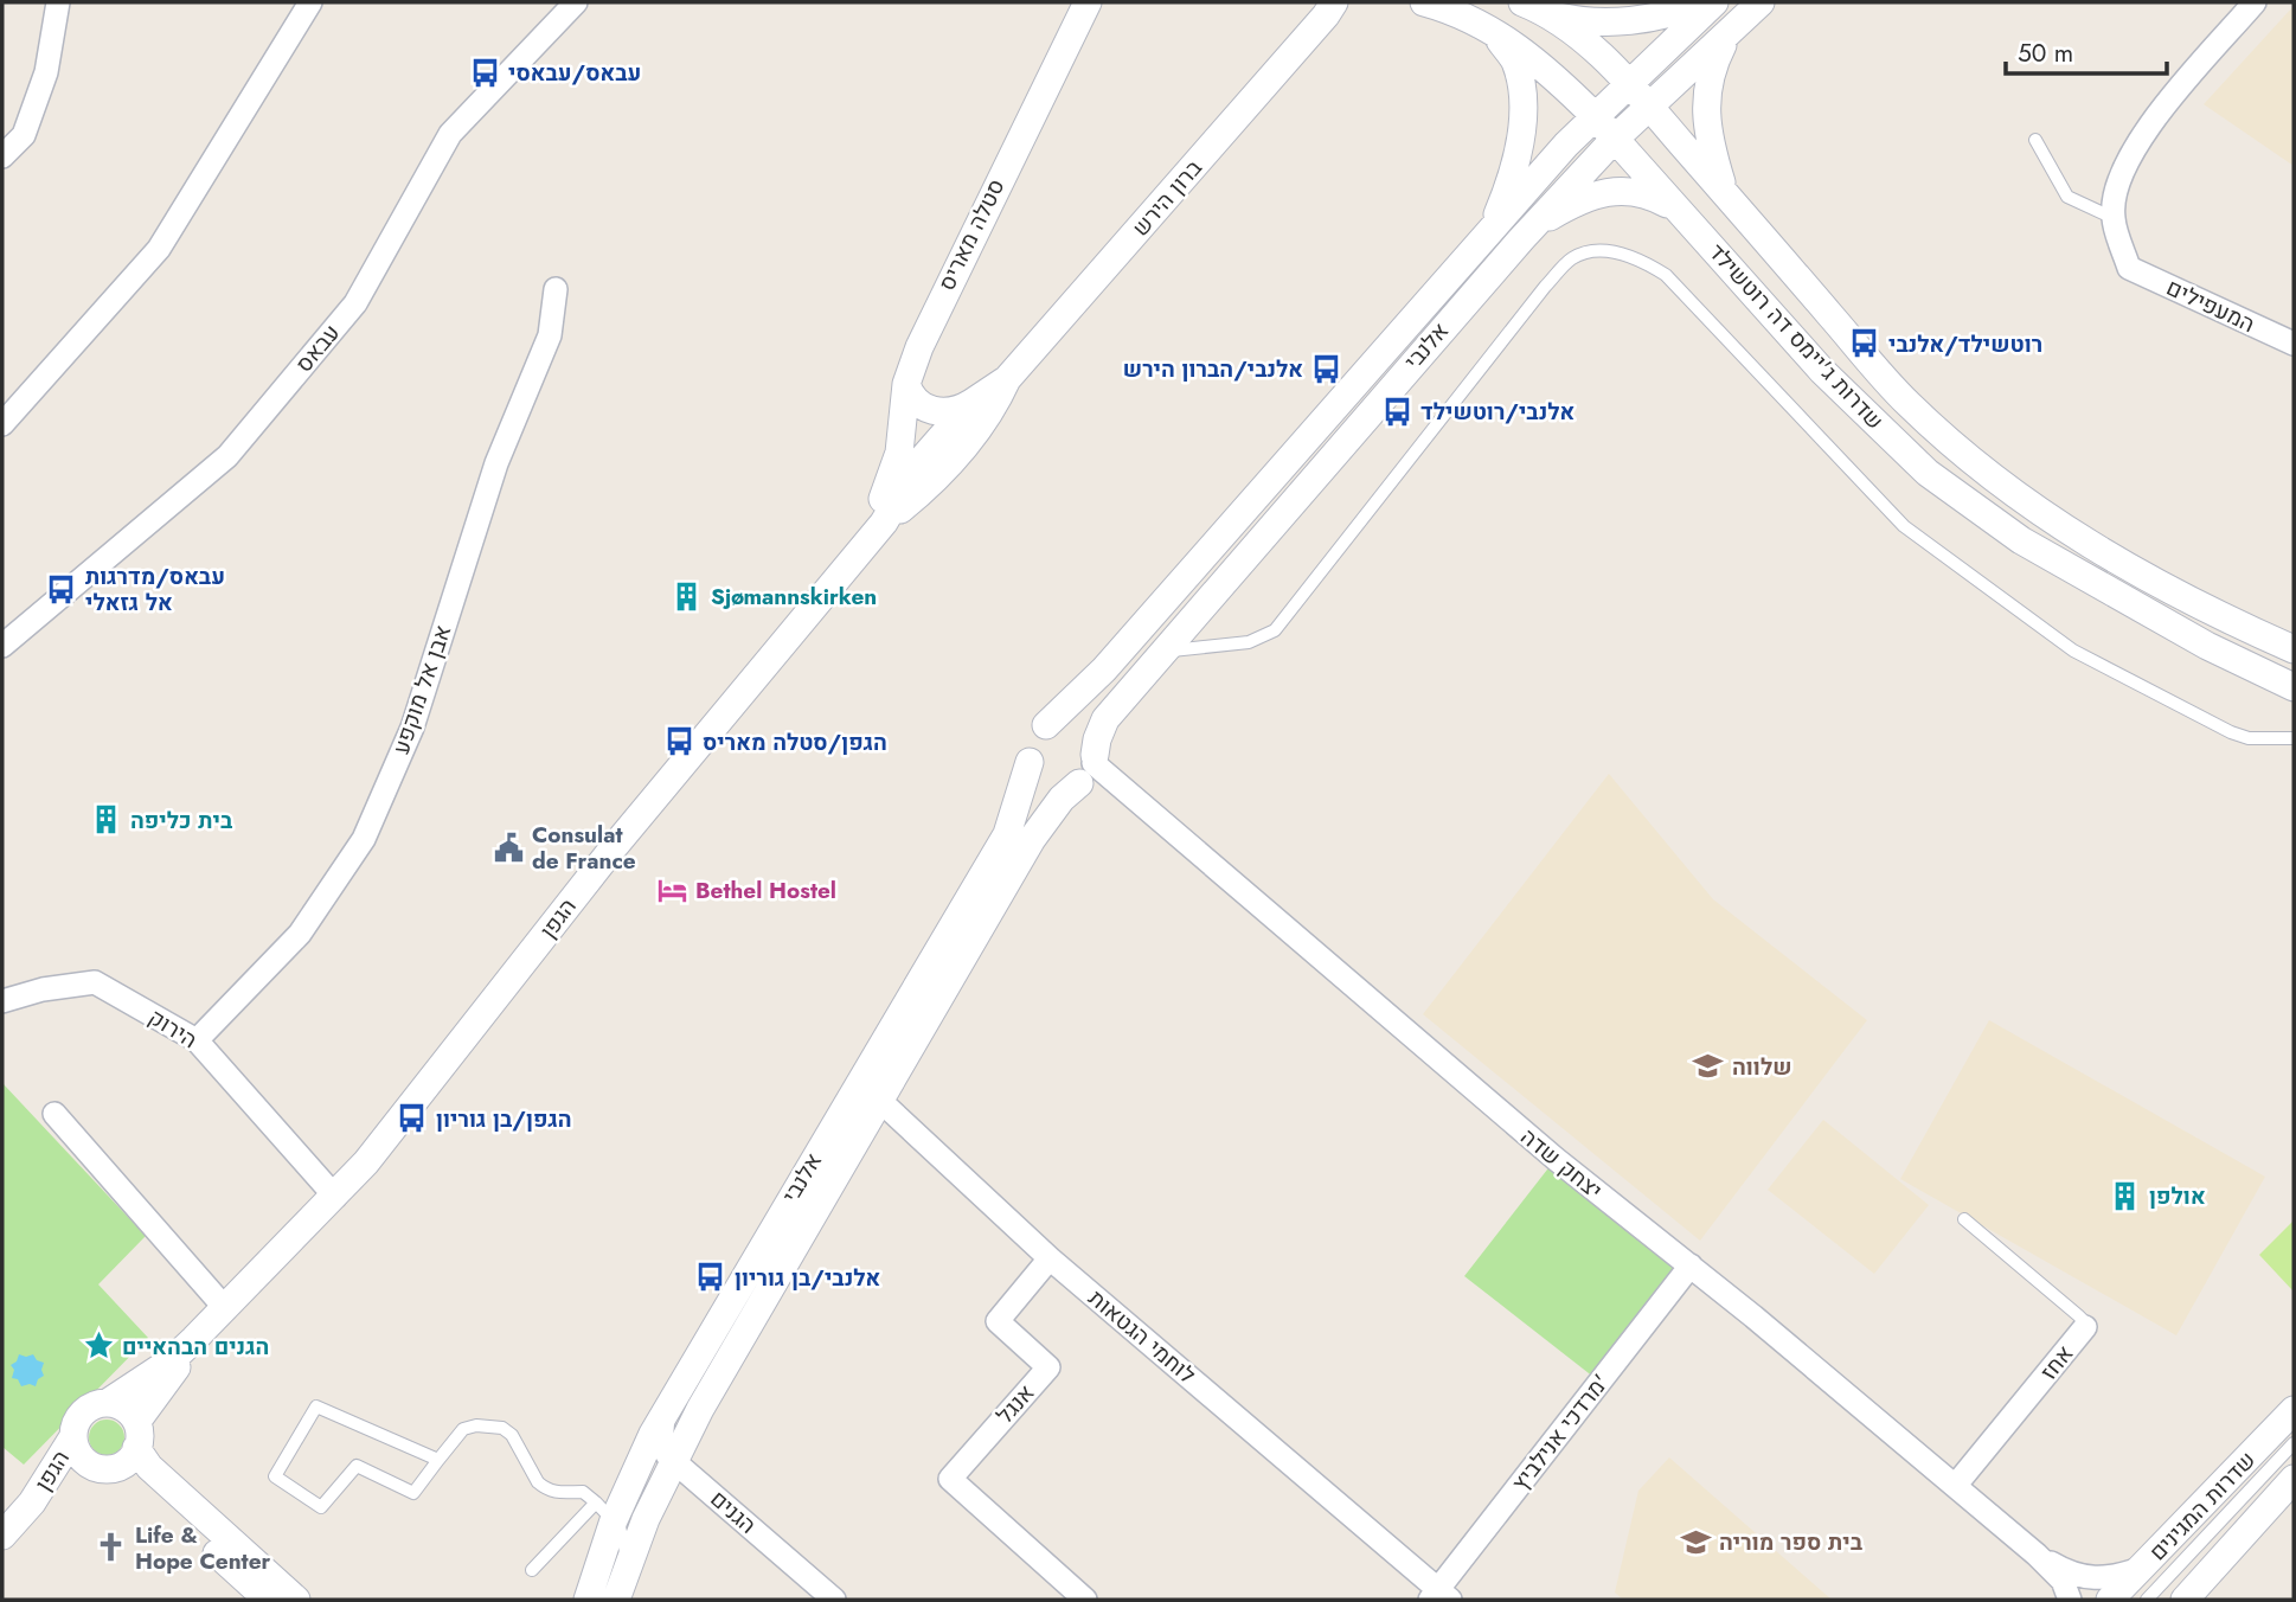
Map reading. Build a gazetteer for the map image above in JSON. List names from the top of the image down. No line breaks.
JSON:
{"streets":{"street":["ברון הירש","סטלה מאריס","המעפילים","שדרות ג'יימס דה רוטשילד","אלנבי","עבאס","אבן אל מוקפע","הגפן","הירוק","יצחק שדה","לוחמי הגטאות","אחז","אנגל","מרדכי אנילביץ'","שדרות המגינים","הגנים"]},"crossings":[["ברון הירש","הגפן"],["סטלה מאריס","הגפן"],["שדרות ג'יימס דה רוטשילד","אלנבי"],["אלנבי","יצחק שדה"],["אלנבי","לוחמי הגטאות"],["אלנבי","הגנים"],["אבן אל מוקפע","הירוק"],["הגפן","הירוק"],["יצחק שדה","אחז"],["יצחק שדה","מרדכי אנילביץ'"],["יצחק שדה","שדרות המגינים"],["לוחמי הגטאות","אנגל"],["לוחמי הגטאות","מרדכי אנילביץ'"]],"places":{"bus stop":["עבאס/עבאסי","רוטשילד/אלנבי","אלנבי/הברון הירש","אלנבי/רוטשילד","עבאס/מדרגות אל גזאלי","הגפן/סטלה מאריס","הגפן/בן גוריון","אלנבי/בן גוריון"],"building":["Sjømannskirken","בית כליפה","אולפן"],"public building":["Consulat de France"],"hotel":["Bethel Hostel"],"school or university":["שלווה","בית ספר מוריה"],"place":["הגנים הבהאיים"],"church":["Life & Hope Center"]},"scale_bar":"50 m"}
